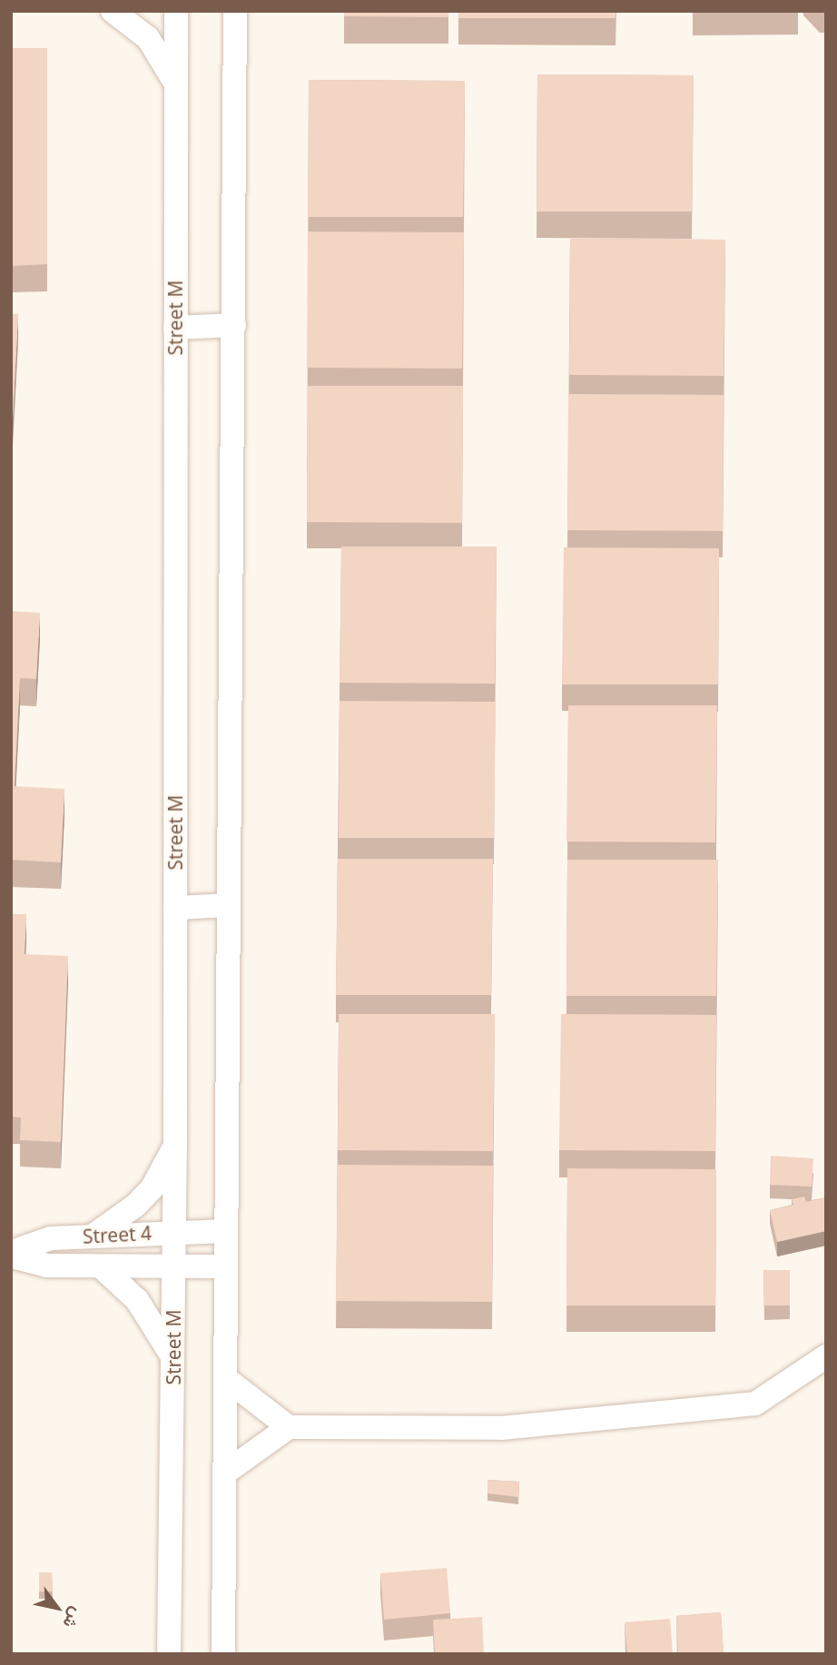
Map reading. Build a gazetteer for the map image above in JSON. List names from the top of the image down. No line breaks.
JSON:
{"streets":{"street":["Street M","Street 4"]},"crossings":[["Street M","Street 4"]],"north":"bottom right"}
